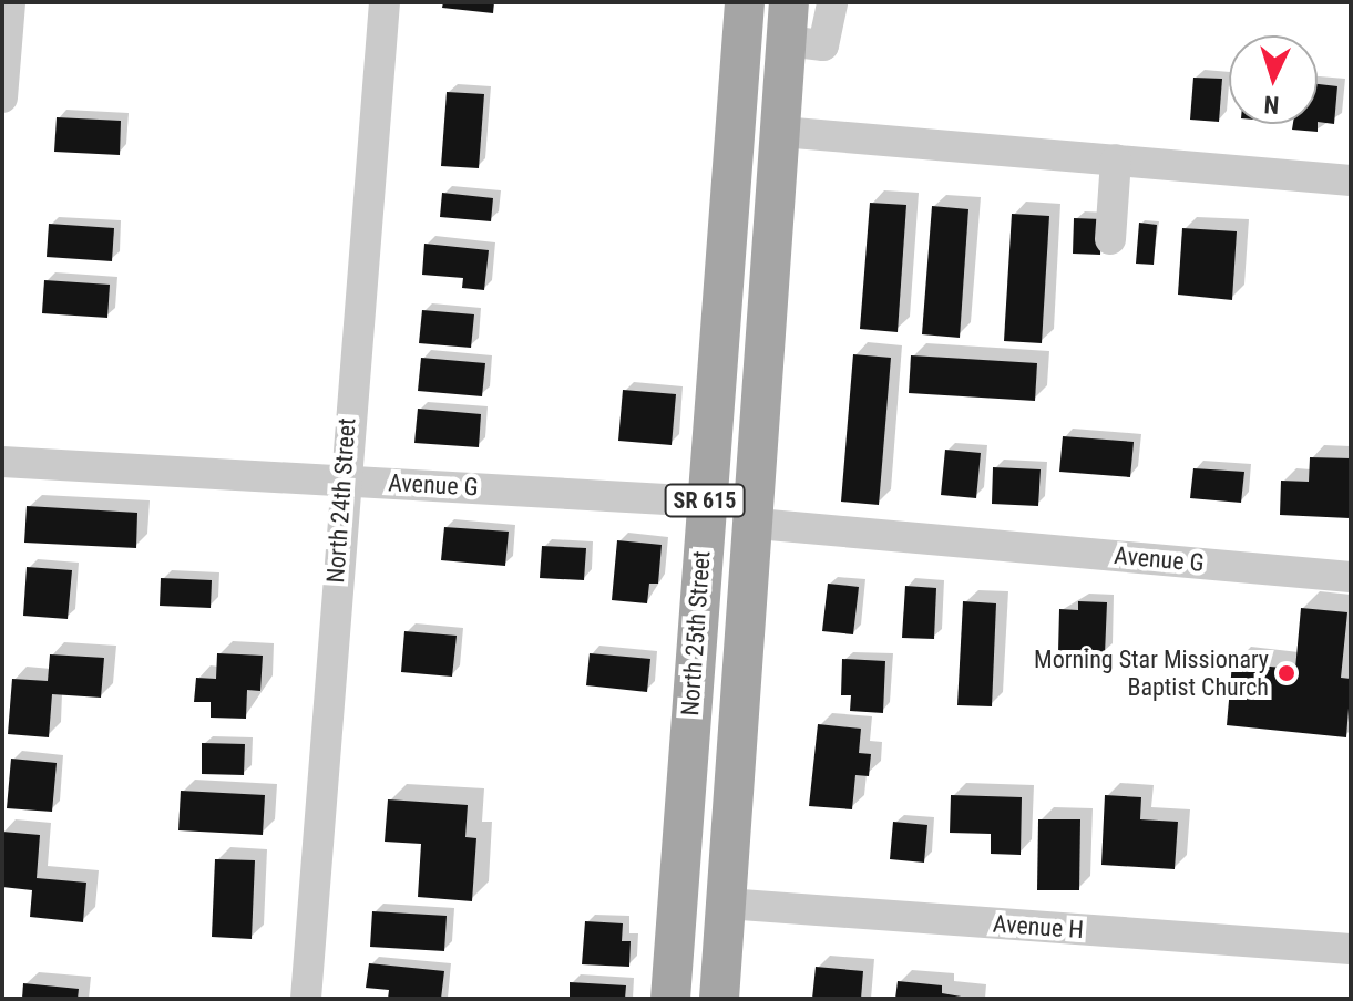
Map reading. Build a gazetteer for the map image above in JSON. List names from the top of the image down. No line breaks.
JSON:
{"streets":{"main road":["SR 615","North 25th Street"],"street":["Avenue G","North 24th Street","Avenue H"]},"crossings":[["Avenue G","North 24th Street"],["Avenue G","North 25th Street"],["North 25th Street","Avenue H"]],"places":["Morning Star Missionary Baptist Church"],"north":"bottom"}
